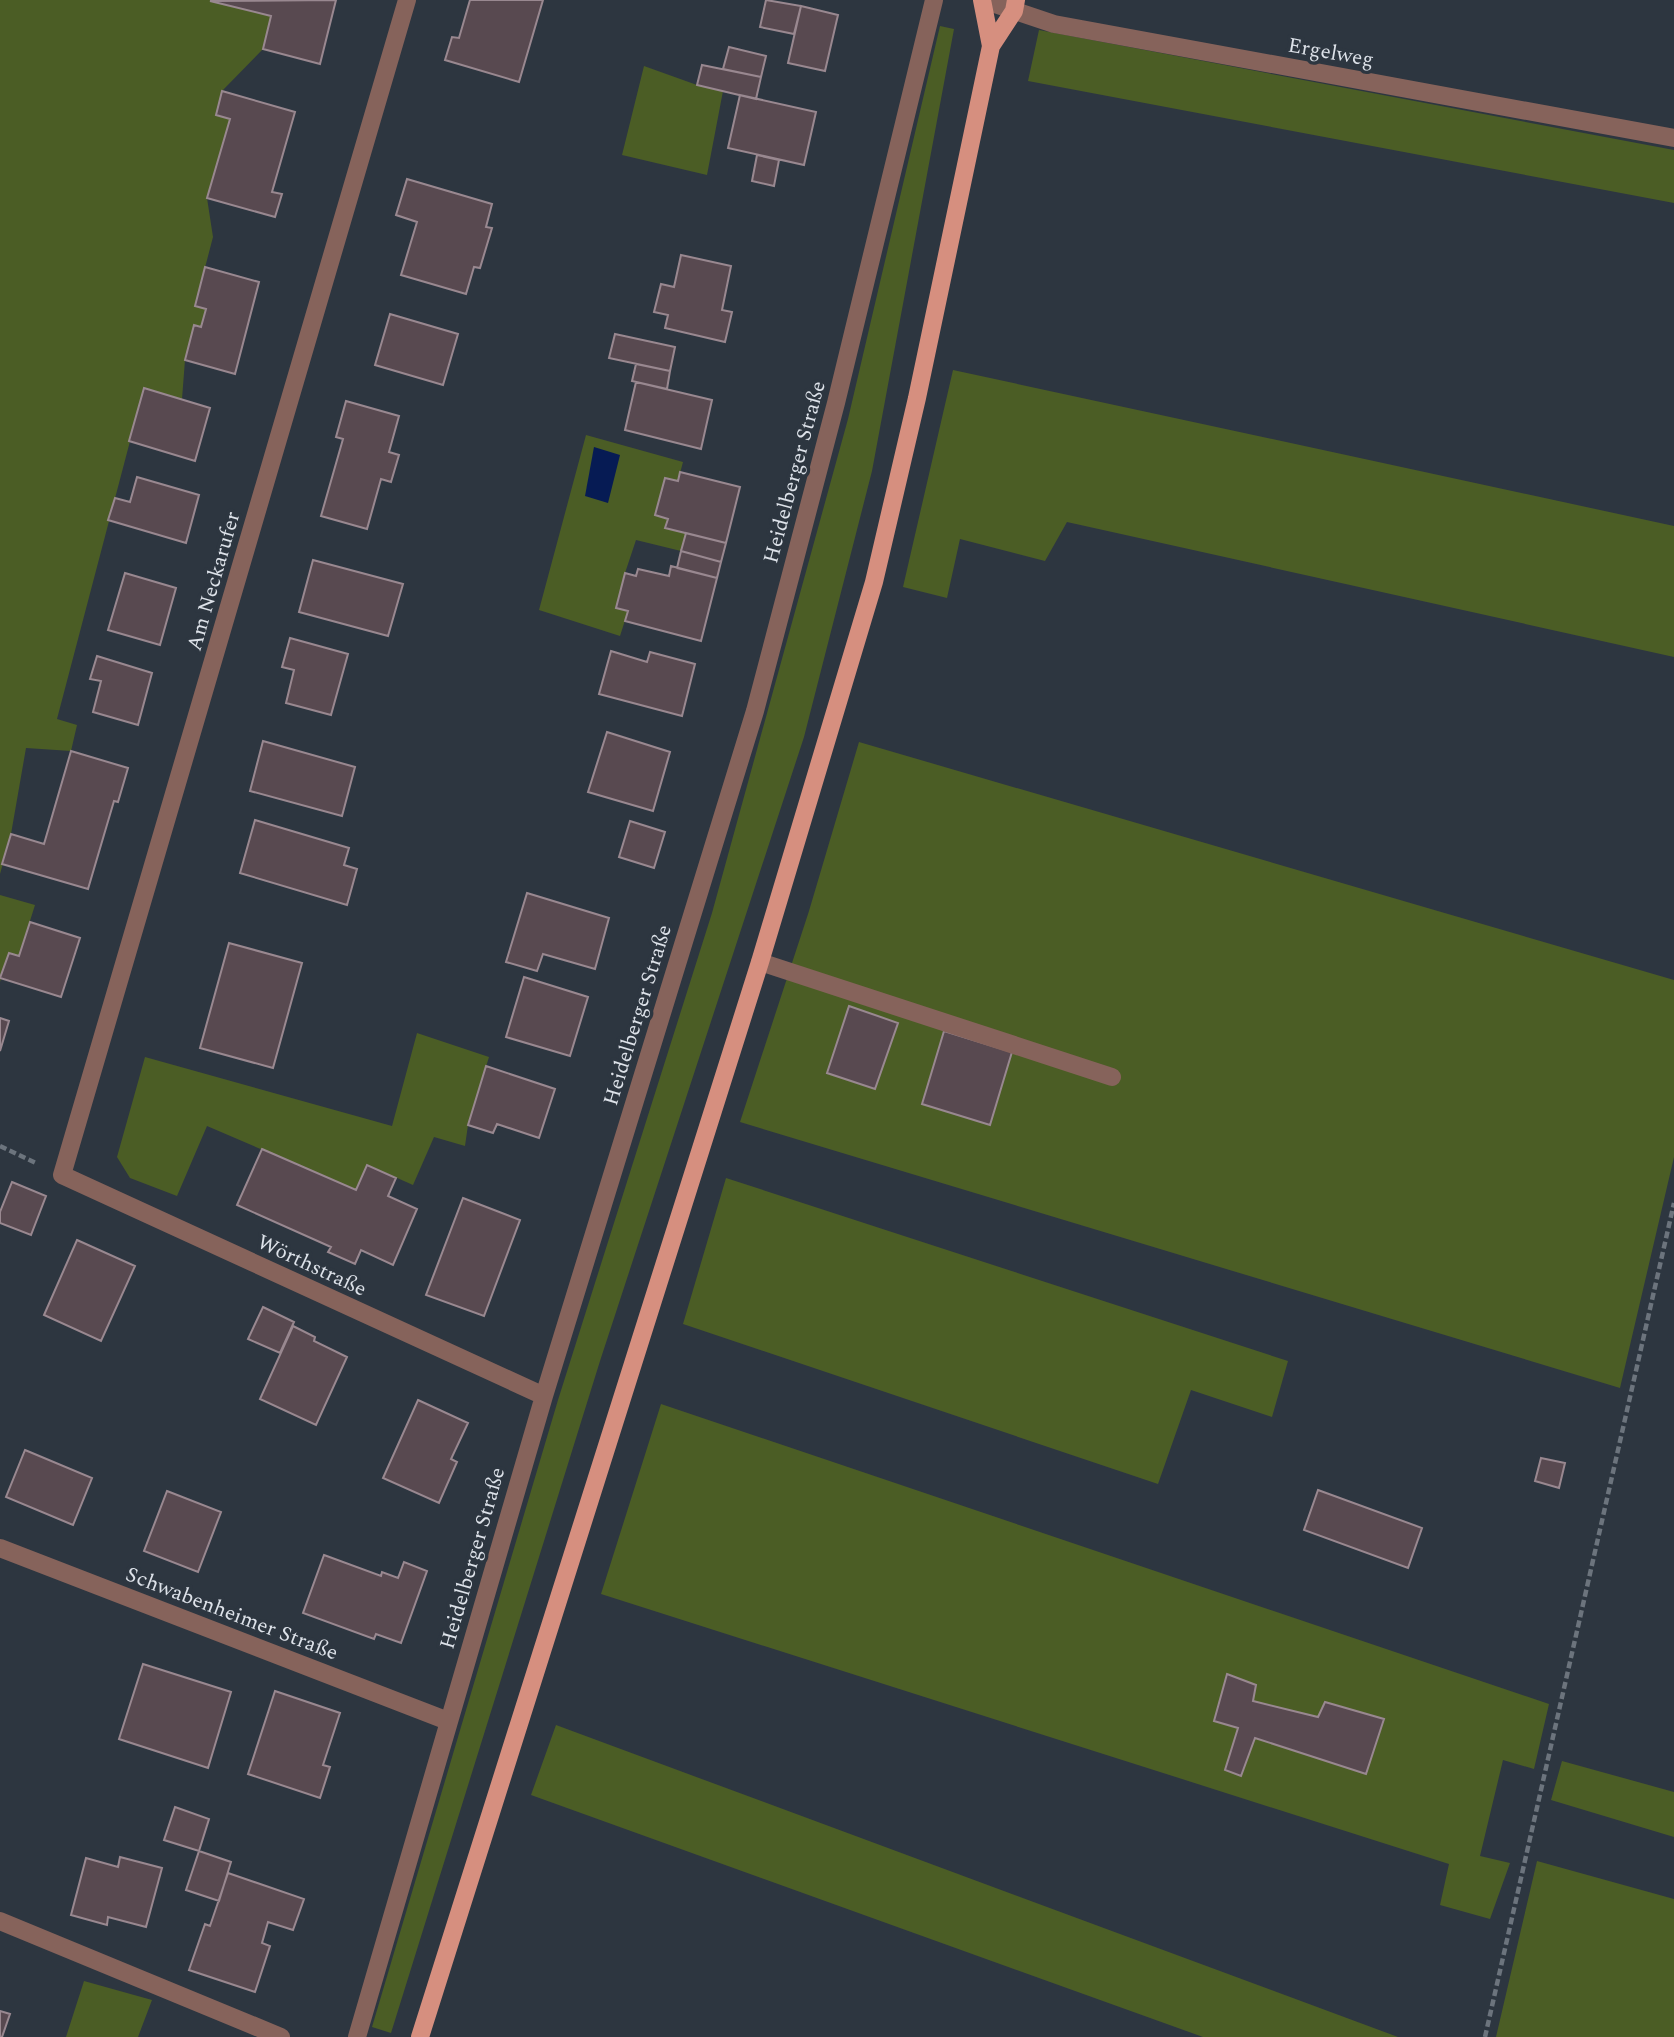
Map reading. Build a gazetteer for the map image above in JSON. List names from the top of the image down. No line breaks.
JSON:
{"streets":{"street":["Ergelweg","Heidelberger Straße","Am Neckarufer","Wörthstraße","Schwabenheimer Straße"]},"crossings":[["Heidelberger Straße","Wörthstraße"],["Heidelberger Straße","Schwabenheimer Straße"],["Am Neckarufer","Wörthstraße"]]}
